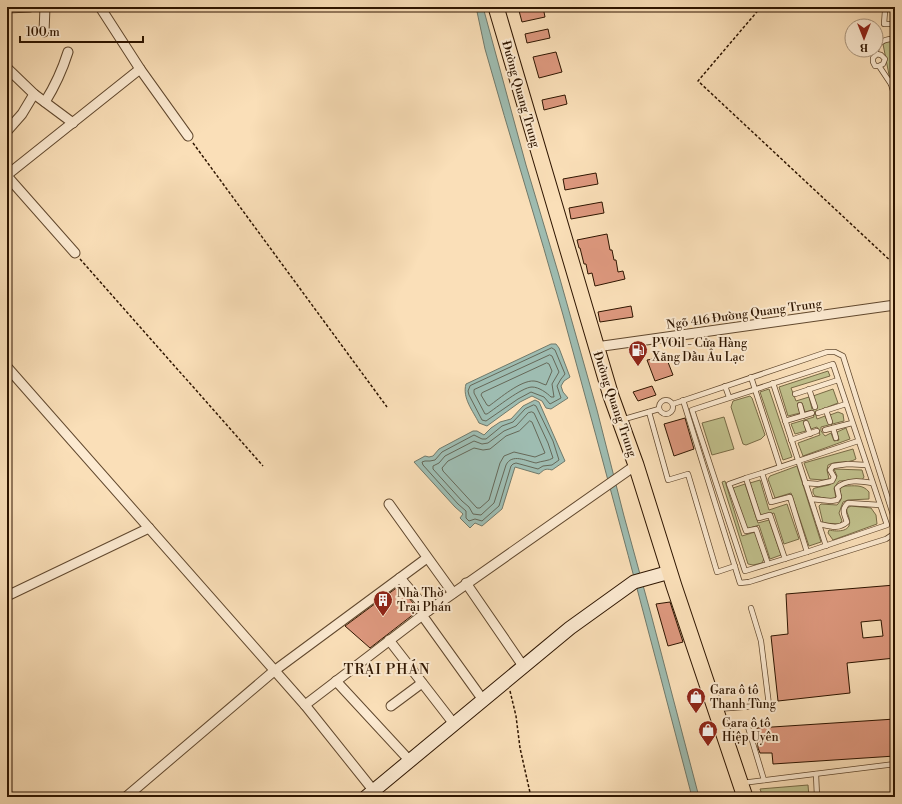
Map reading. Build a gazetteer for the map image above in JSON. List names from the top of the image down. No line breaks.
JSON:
{"streets":{"main road":["Đường Quang Trung"],"street":["Ngõ 416 Đường Quang Trung"]},"crossings":[["Đường Quang Trung","Ngõ 416 Đường Quang Trung"]],"districts":["TRẠI PHÁN"],"places":{"fuel station":["PVOil - Cửa Hàng Xăng Dầu Âu Lạc"],"building":["Nhà Thờ Trại Phán"],"shop":["Gara ô tô Thanh Tùng","Gara ô tô Hiệp Uyên"]},"scale_bar":"100 m","north":"bottom"}
